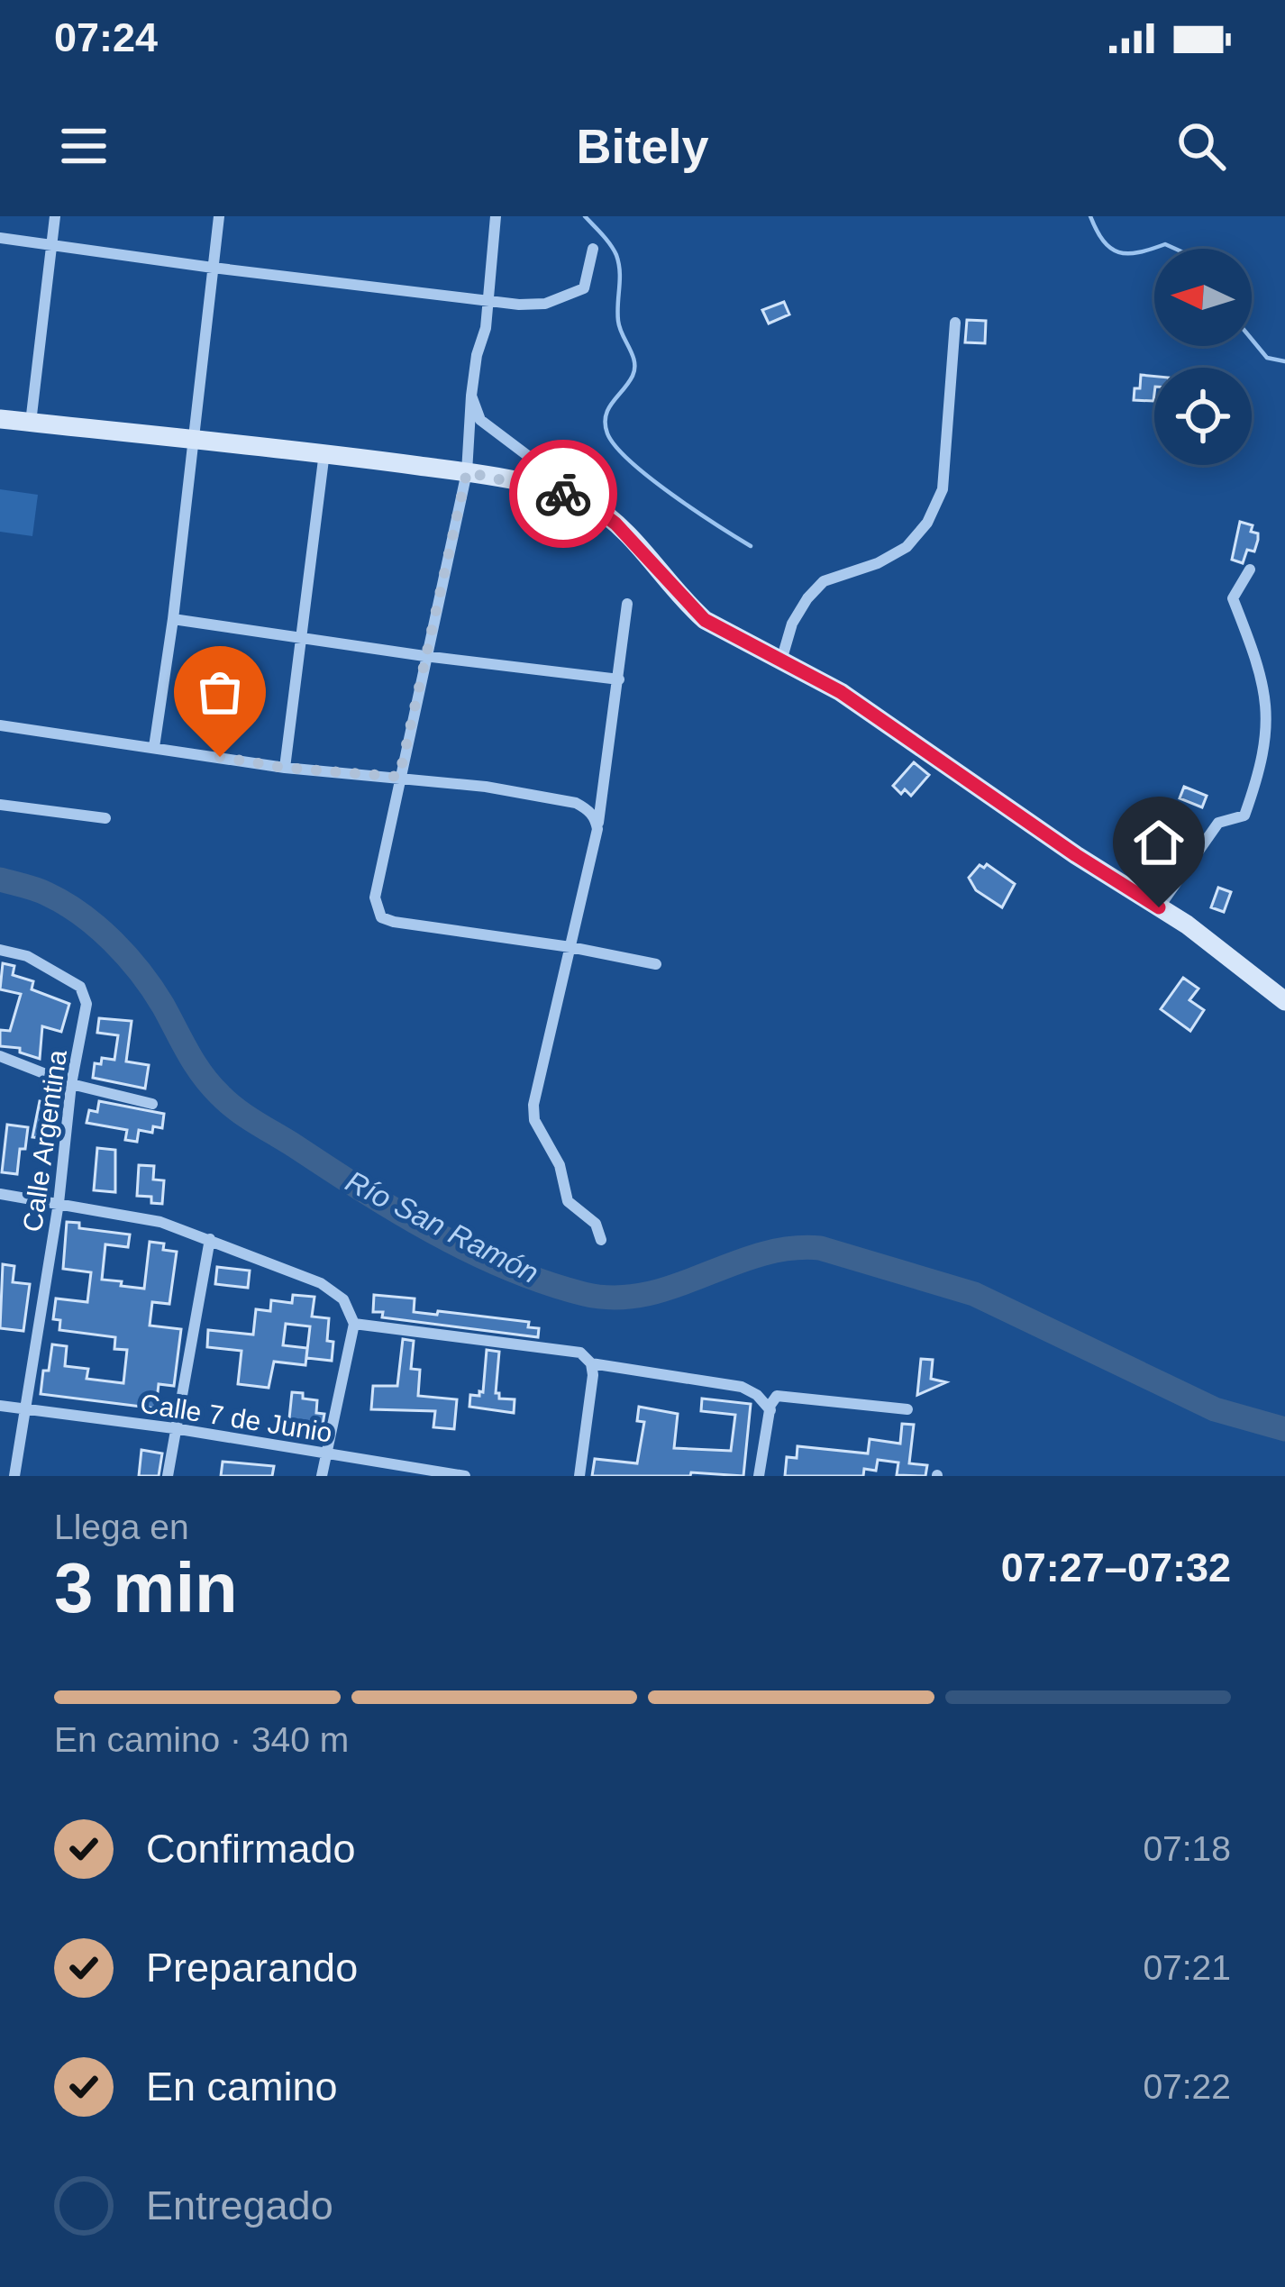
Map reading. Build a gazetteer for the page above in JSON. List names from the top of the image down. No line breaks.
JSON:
{"streets":{"street":["Calle Argentina","Calle 7 de Junio"]},"crossings":[["Calle Argentina","Calle 7 de Junio"]],"water":["Río San Ramón"],"north":"left","page":{"status":"07:24","header":"Bitely","heading":["3 min","Llega en","07:27–07:32"],"bar":"En camino · 340 m","list":[["Confirmado","07:18"],["Preparando","07:21"],["En camino","07:22"],"Entregado"]}}
